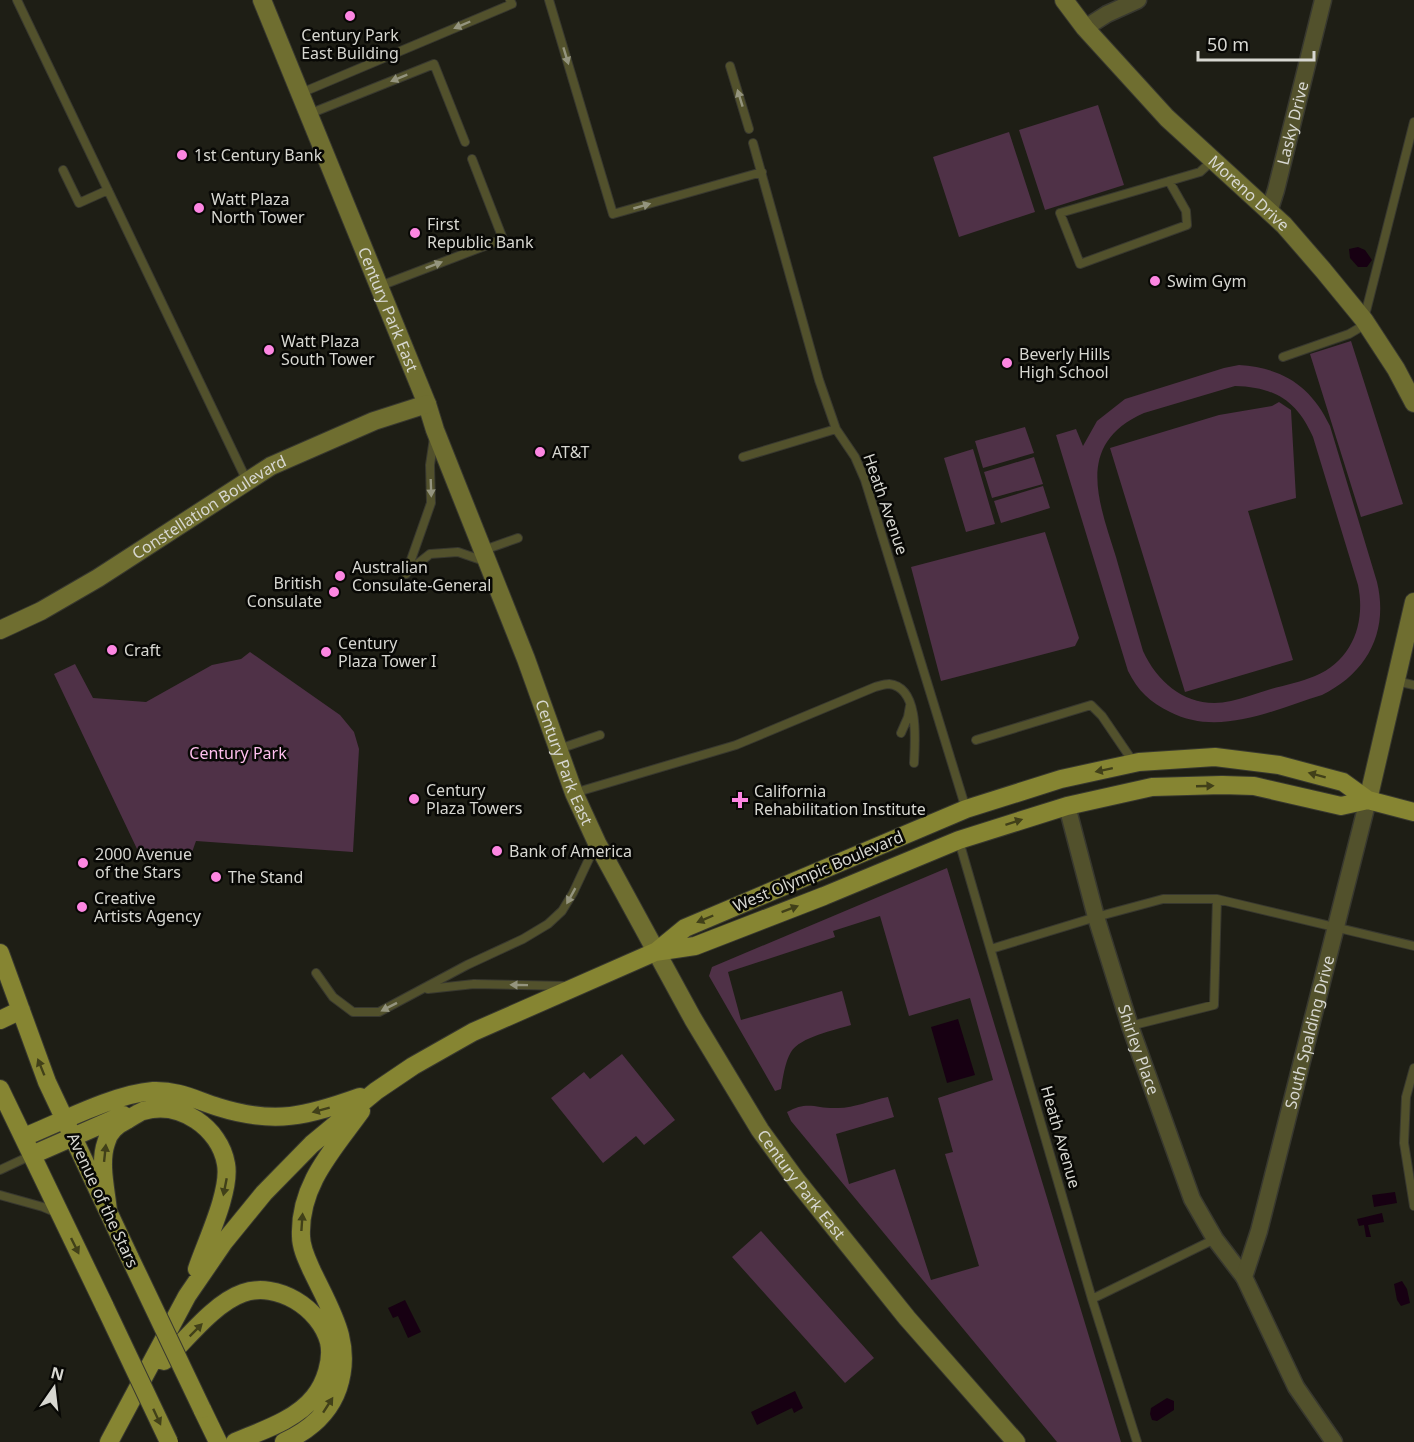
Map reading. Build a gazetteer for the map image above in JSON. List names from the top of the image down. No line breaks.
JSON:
{"streets":{"main road":["Moreno Drive","Century Park East","Constellation Boulevard","West Olympic Boulevard","South Spalding Drive","Avenue of the Stars"],"street":["Lasky Drive","Shirley Place"],"lane":["Heath Avenue"]},"crossings":[["Lasky Drive","Moreno Drive"],["Century Park East","Constellation Boulevard"],["Century Park East","West Olympic Boulevard"],["Heath Avenue","West Olympic Boulevard"],["West Olympic Boulevard","South Spalding Drive"],["West Olympic Boulevard","Shirley Place"],["South Spalding Drive","Shirley Place"]],"parks":["Century Park"],"places":{"other":["Century Park East Building","1st Century Bank","Watt Plaza North Tower","First Republic Bank","Swim Gym","Watt Plaza South Tower","Beverly Hills High School","AT&T","Australian Consulate-General","British Consulate","Craft","Century Plaza Tower I","Century Plaza Towers","Bank of America","2000 Avenue of the Stars","The Stand","Creative Artists Agency"],"health":["California Rehabilitation Institute"]},"scale_bar":"50 m","north":"top"}
